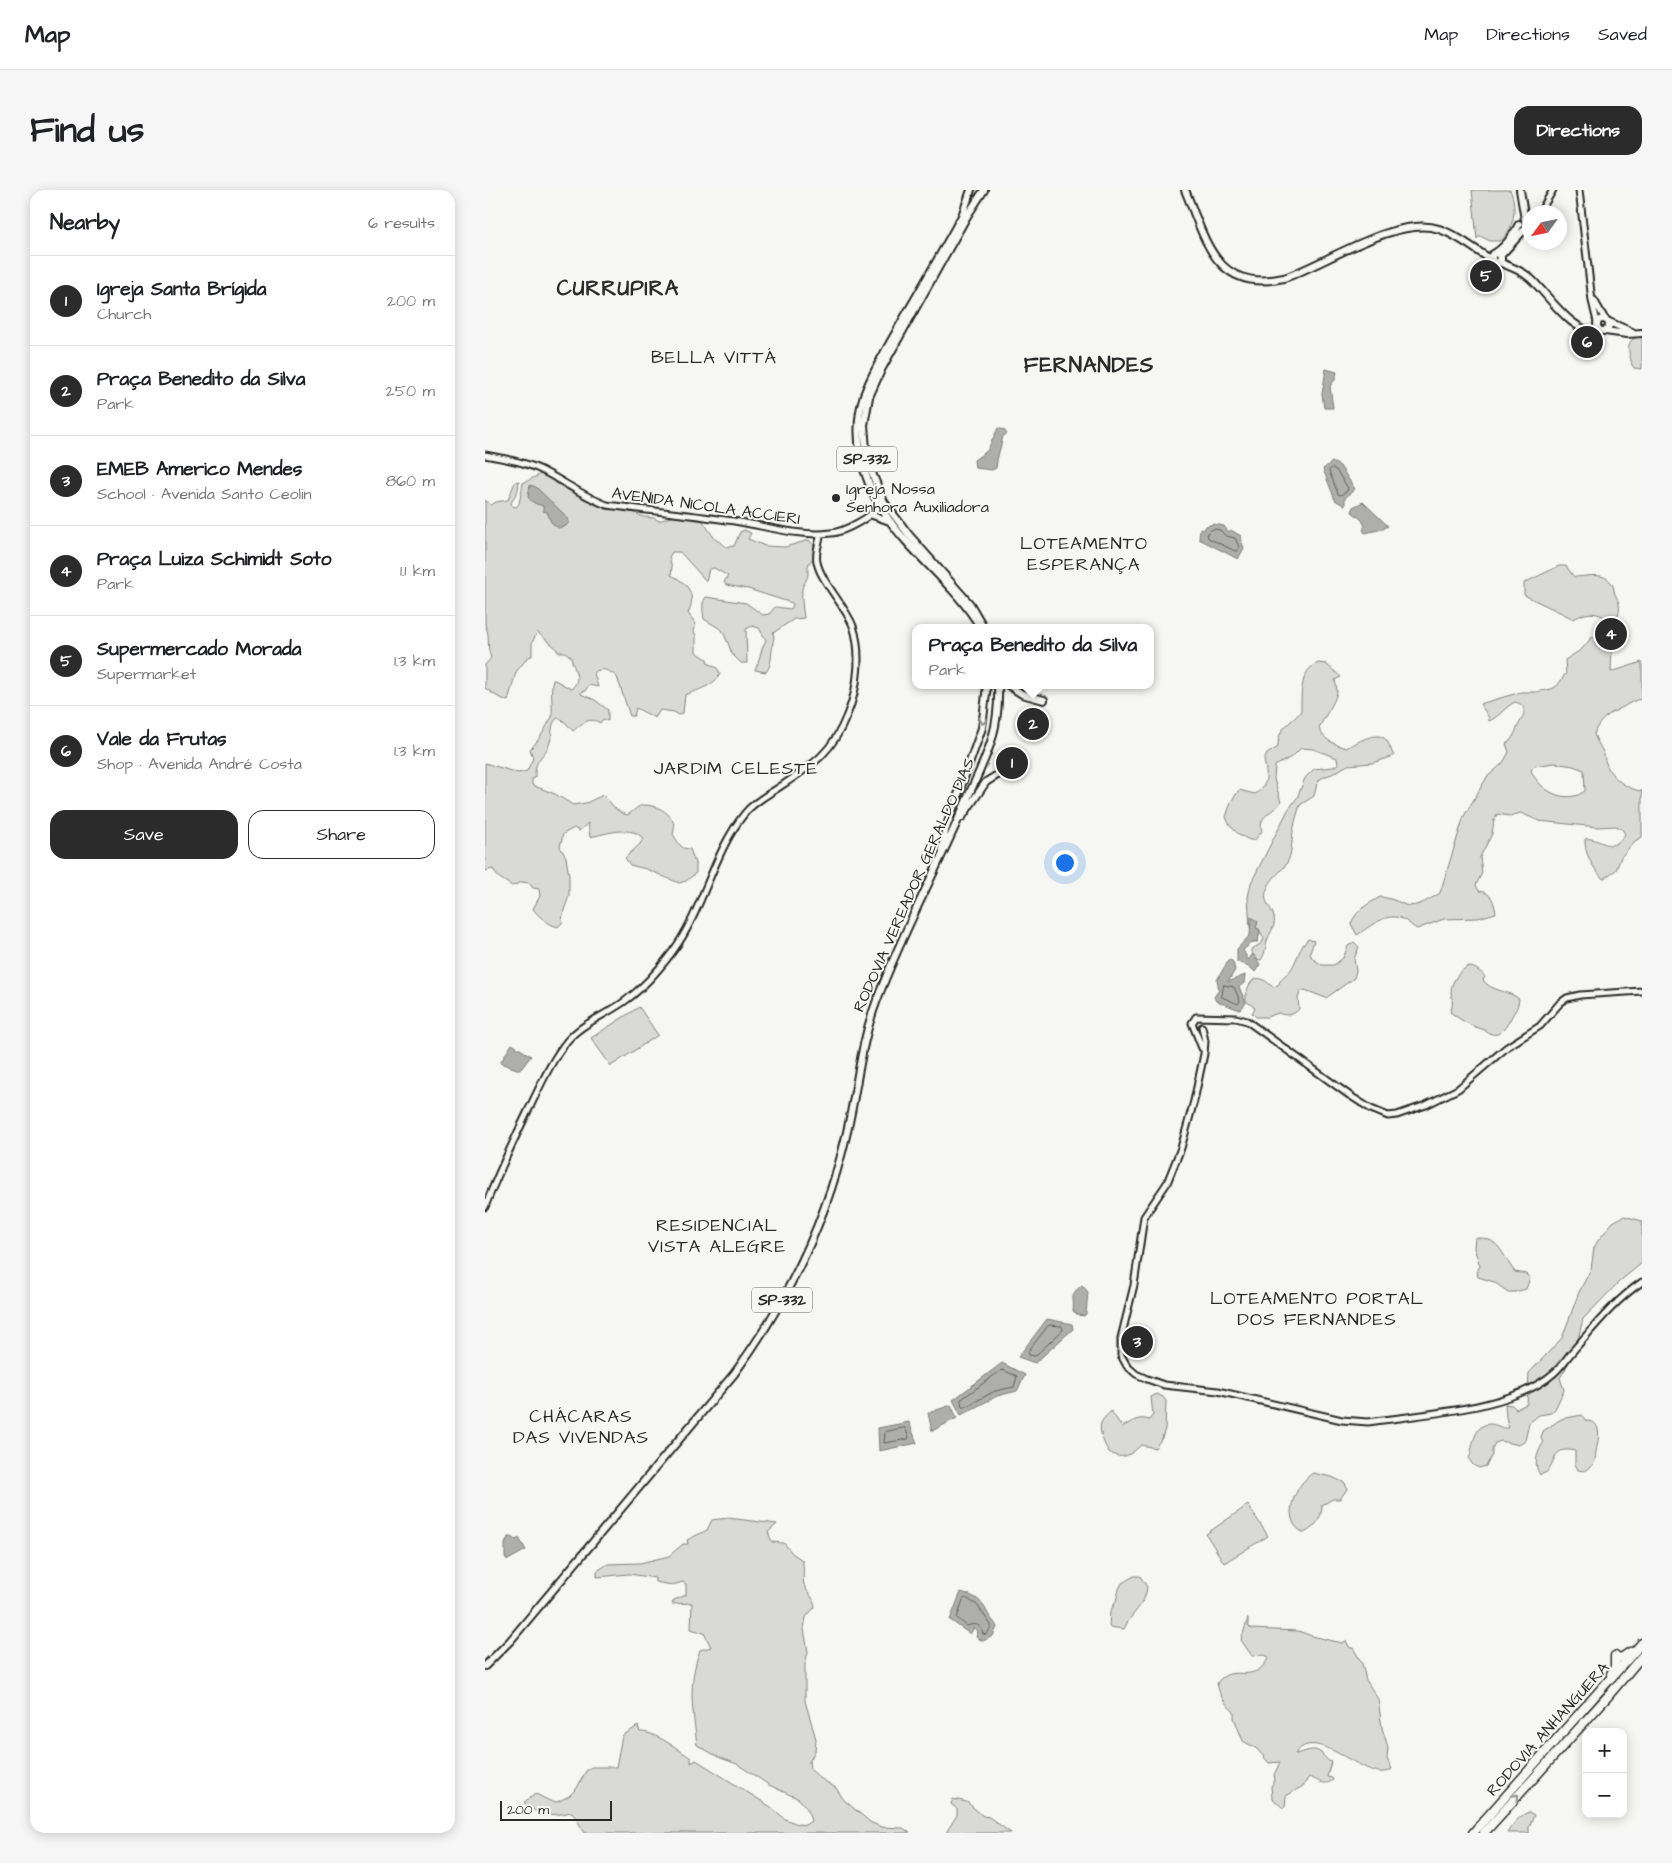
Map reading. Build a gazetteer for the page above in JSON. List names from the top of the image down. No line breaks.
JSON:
{"streets":{"highway":["RODOVIA ANHANGUERA"],"main road":["SP-332","RODOVIA VEREADOR GERALDO DIAS"],"street":["AVENIDA NICOLA ACCIERI"]},"crossings":[["SP-332","AVENIDA NICOLA ACCIERI"]],"districts":["CURRUPIRA","BELLA VITTÁ","FERNANDES","LOTEAMENTO ESPERANÇA","JARDIM CELESTE","RESIDENCIAL VISTA ALEGRE","LOTEAMENTO PORTAL DOS FERNANDES","CHÁCARAS DAS VIVENDAS"],"places":["Igreja Nossa Senhora Auxiliadora"],"scale_bar":"200 m","north":"bottom left","page":{"header":"Map","nav":["Map","Directions","Saved"],"title":"Find us","buttons":["Directions",["Save","Share"]],"heading":["Nearby","6 results"],"list":[{"mark":"1","name":"Igreja Santa Brígida","note":"Church","value":"200 m"},{"mark":"2","name":"Praça Benedito da Silva","note":"Park","value":"250 m"},{"mark":"3","name":"EMEB Americo Mendes","note":"School · Avenida Santo Ceolin","value":"860 m"},{"mark":"4","name":"Praça Luiza Schimidt Soto","note":"Park","value":"1.1 km"},{"mark":"5","name":"Supermercado Morada","note":"Supermarket","value":"1.3 km"},{"mark":"6","name":"Vale da Frutas","note":"Shop · Avenida André Costa","value":"1.3 km"}],"pins":["5","6","4","2","1","3"],"popup":["Praça Benedito da Silva","Park"],"map_buttons":["+","−"],"scale":"200 m"}}
